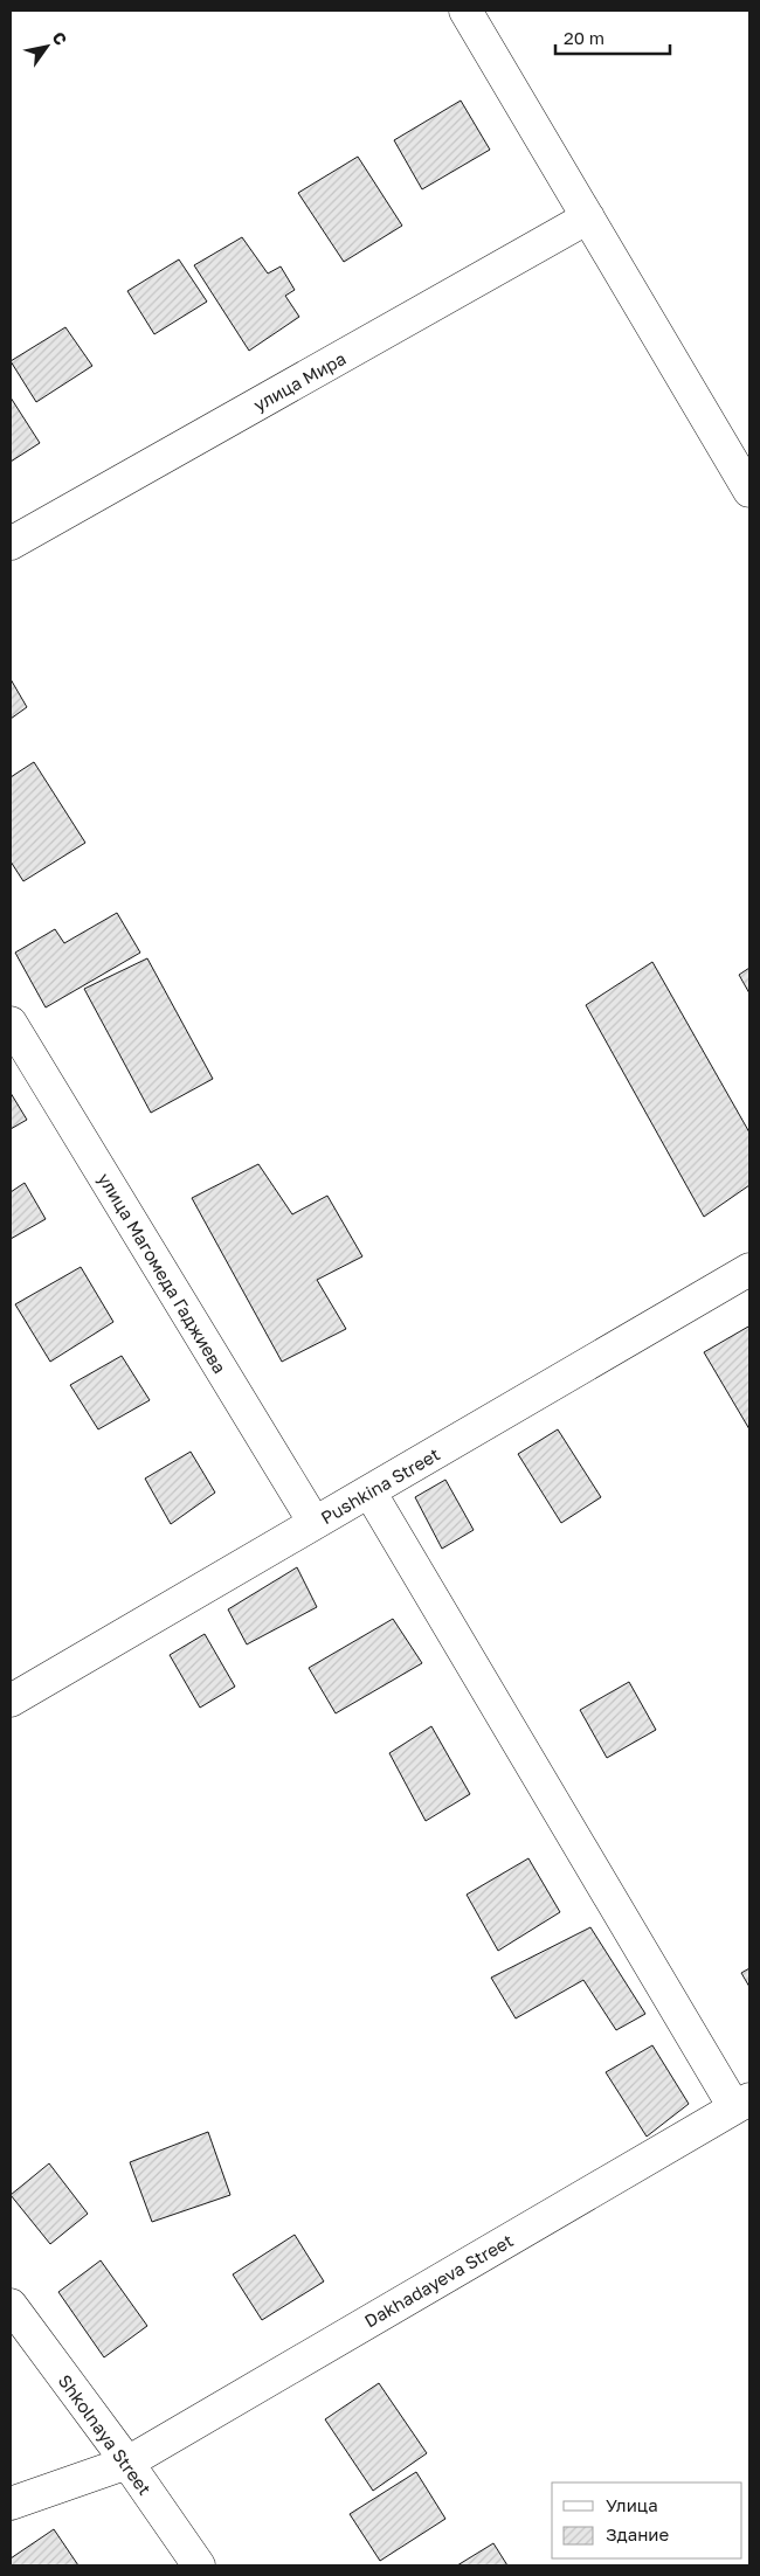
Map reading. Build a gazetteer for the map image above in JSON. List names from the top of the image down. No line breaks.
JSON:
{"streets":{"street":["улица Мира","улица Магомеда Гаджиева","Pushkina Street","Dakhadayeva Street","Shkolnaya Street"]},"crossings":[["улица Магомеда Гаджиева","Pushkina Street"],["Dakhadayeva Street","Shkolnaya Street"]],"legend":["Улица","Здание"],"scale_bar":"20 m","north":"top right"}
